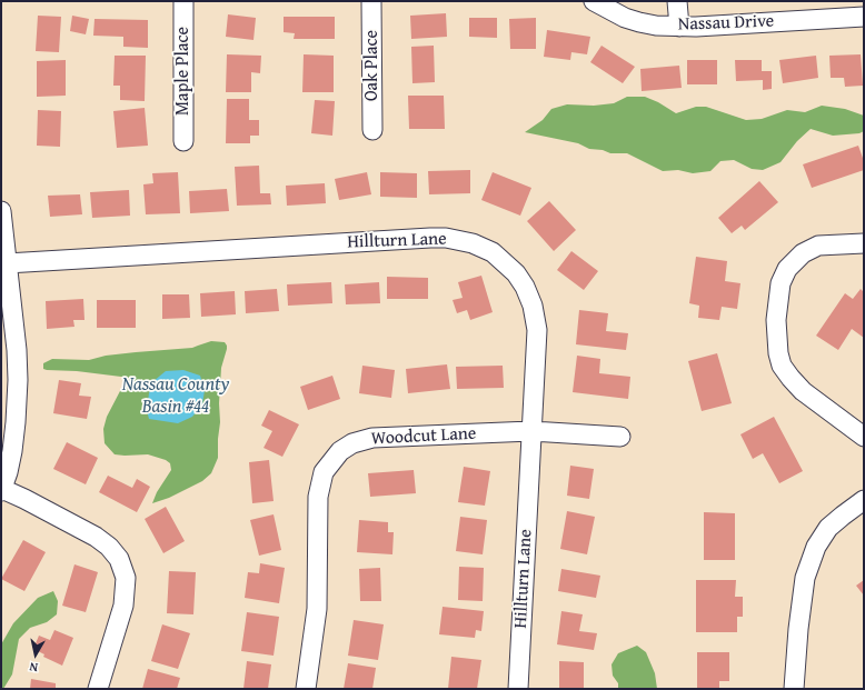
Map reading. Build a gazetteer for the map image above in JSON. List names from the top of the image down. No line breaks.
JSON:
{"streets":{"street":["Nassau Drive","Oak Place","Maple Place","Hillturn Lane","Woodcut Lane"]},"crossings":[["Hillturn Lane","Woodcut Lane"]],"water":["Nassau County Basin #44"],"north":"bottom"}
